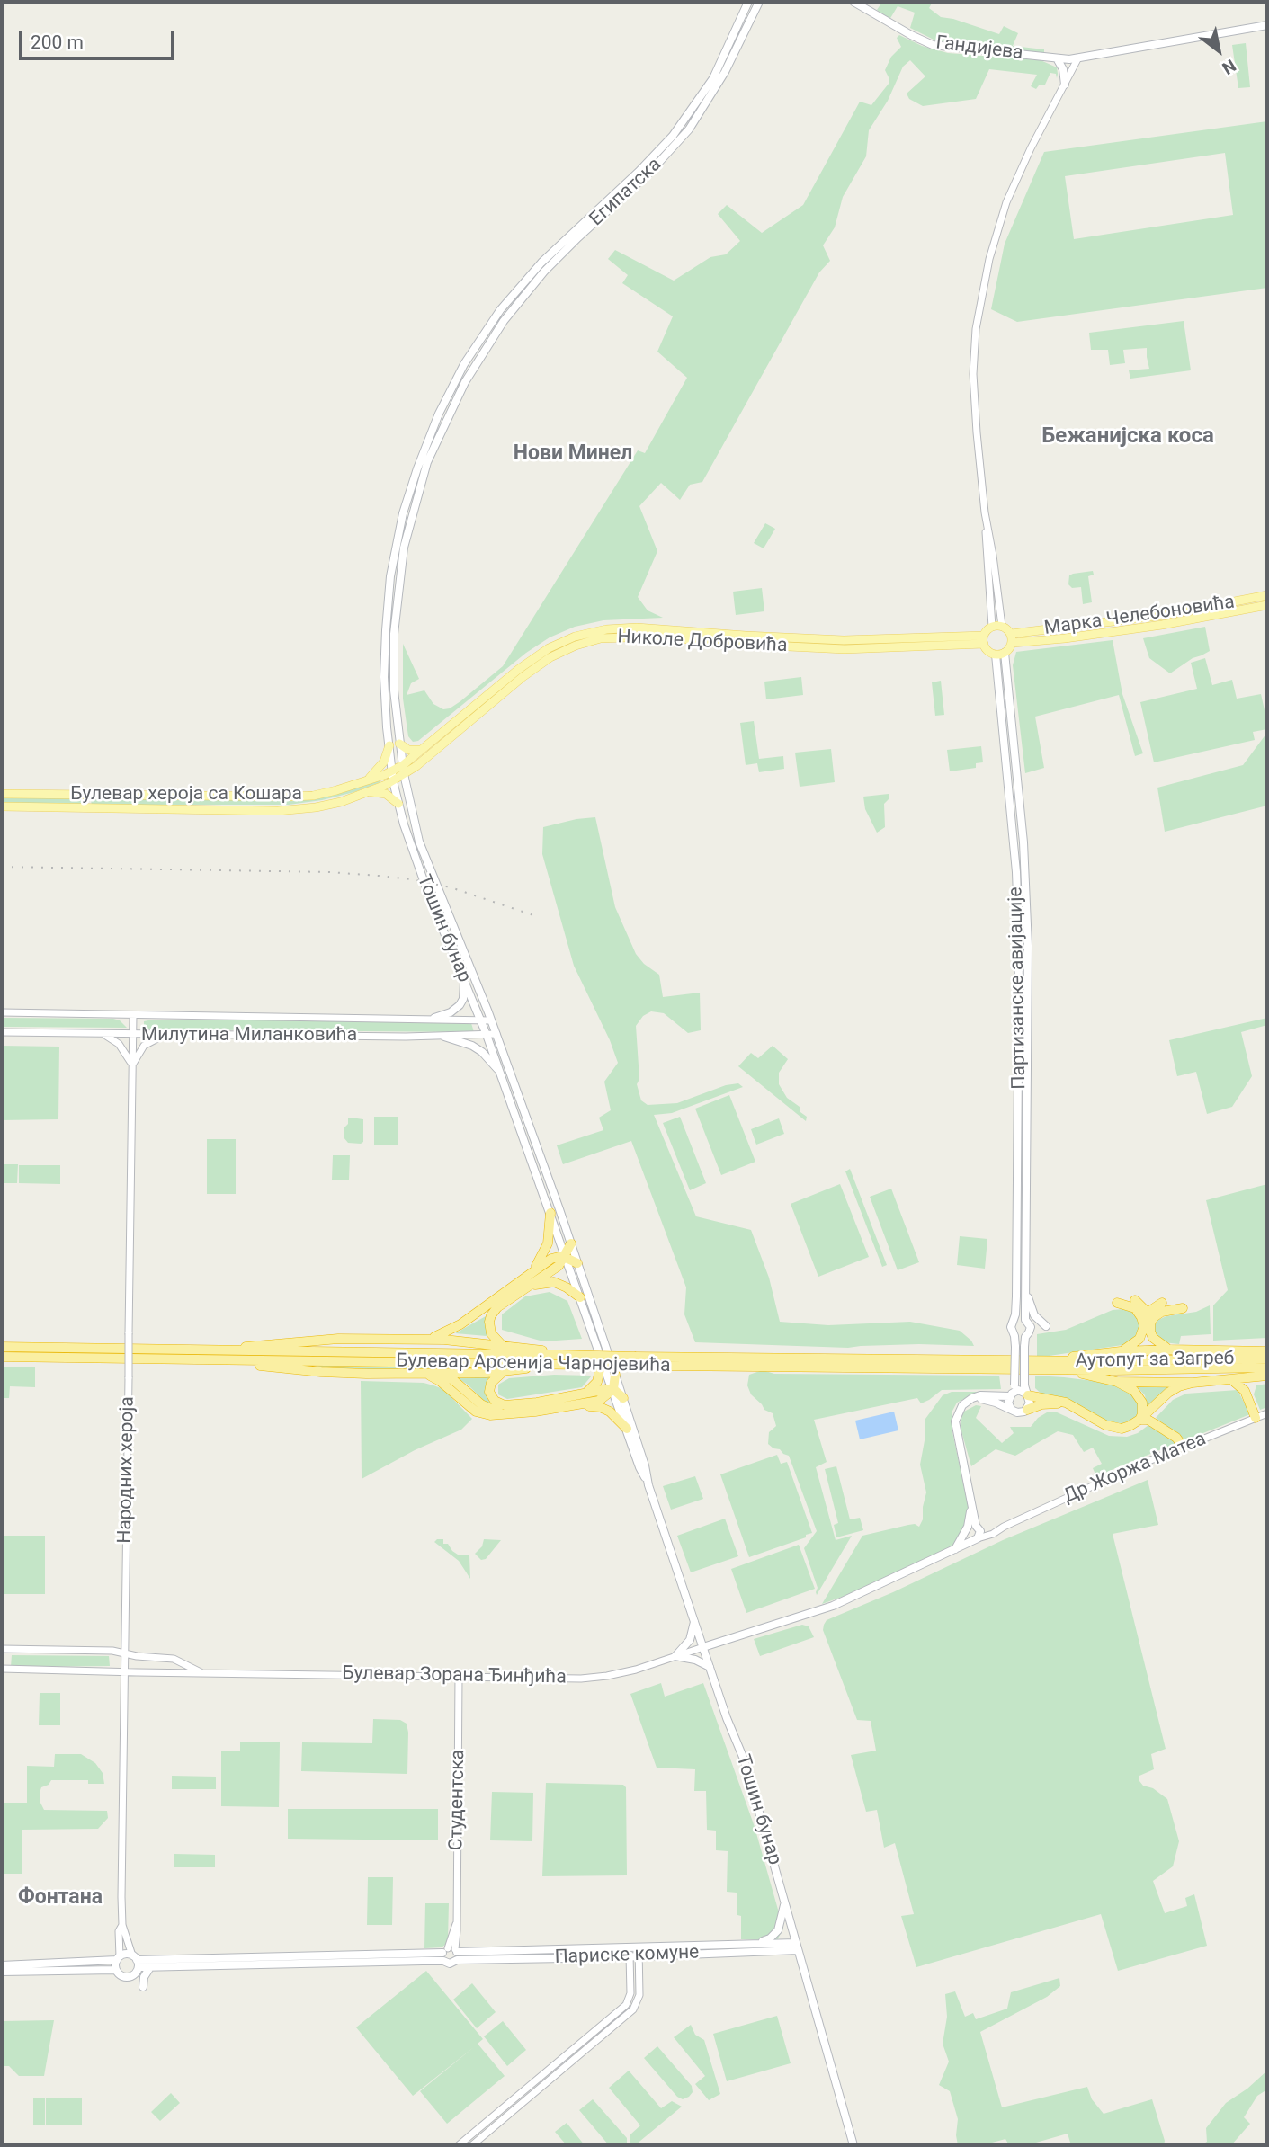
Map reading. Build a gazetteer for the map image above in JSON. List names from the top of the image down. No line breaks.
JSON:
{"streets":{"highway":["Аутопут за Загреб","Булевар Арсенија Чарнојевића"],"main road":["Гандијева","Египатска","Марка Челебоновића","Николе Добровића","Булевар хероја са Кошара","Тошин бунар","Партизанске авијације","Париске комуне"],"street":["Милутина Миланковића","Др Жоржа Матеа","Народних хероја","Булевар Зорана Ђинђића","Студентска"]},"crossings":[["Египатска","Тошин бунар"],["Марка Челебоновића","Николе Добровића"],["Марка Челебоновића","Партизанске авијације"],["Николе Добровића","Булевар хероја са Кошара"],["Николе Добровића","Тошин бунар"],["Николе Добровића","Партизанске авијације"],["Булевар хероја са Кошара","Тошин бунар"],["Тошин бунар","Милутина Миланковића"],["Тошин бунар","Булевар Зорана Ђинђића"],["Тошин бунар","Париске комуне"],["Милутина Миланковића","Народних хероја"],["Аутопут за Загреб","Булевар Арсенија Чарнојевића"],["Народних хероја","Булевар Зорана Ђинђића"],["Народних хероја","Париске комуне"],["Булевар Зорана Ђинђића","Студентска"],["Студентска","Париске комуне"]],"districts":["Бежанијска коса","Нови Минел","Фонтана"],"scale_bar":"200 m","north":"bottom right"}
